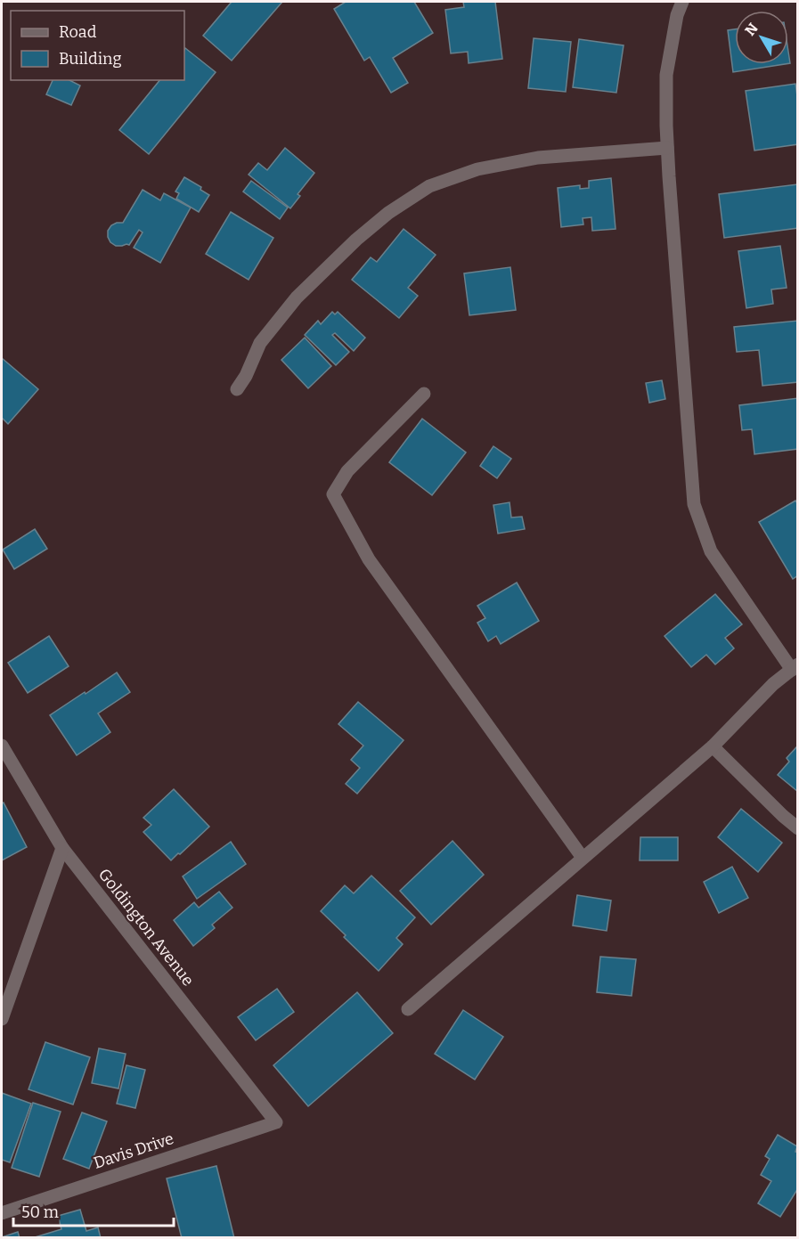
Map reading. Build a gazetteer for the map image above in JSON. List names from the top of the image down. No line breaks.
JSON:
{"streets":{"street":["Goldington Avenue","Davis Drive"]},"crossings":[["Goldington Avenue","Davis Drive"]],"legend":["Road","Building"],"scale_bar":"50 m","north":"top left"}
